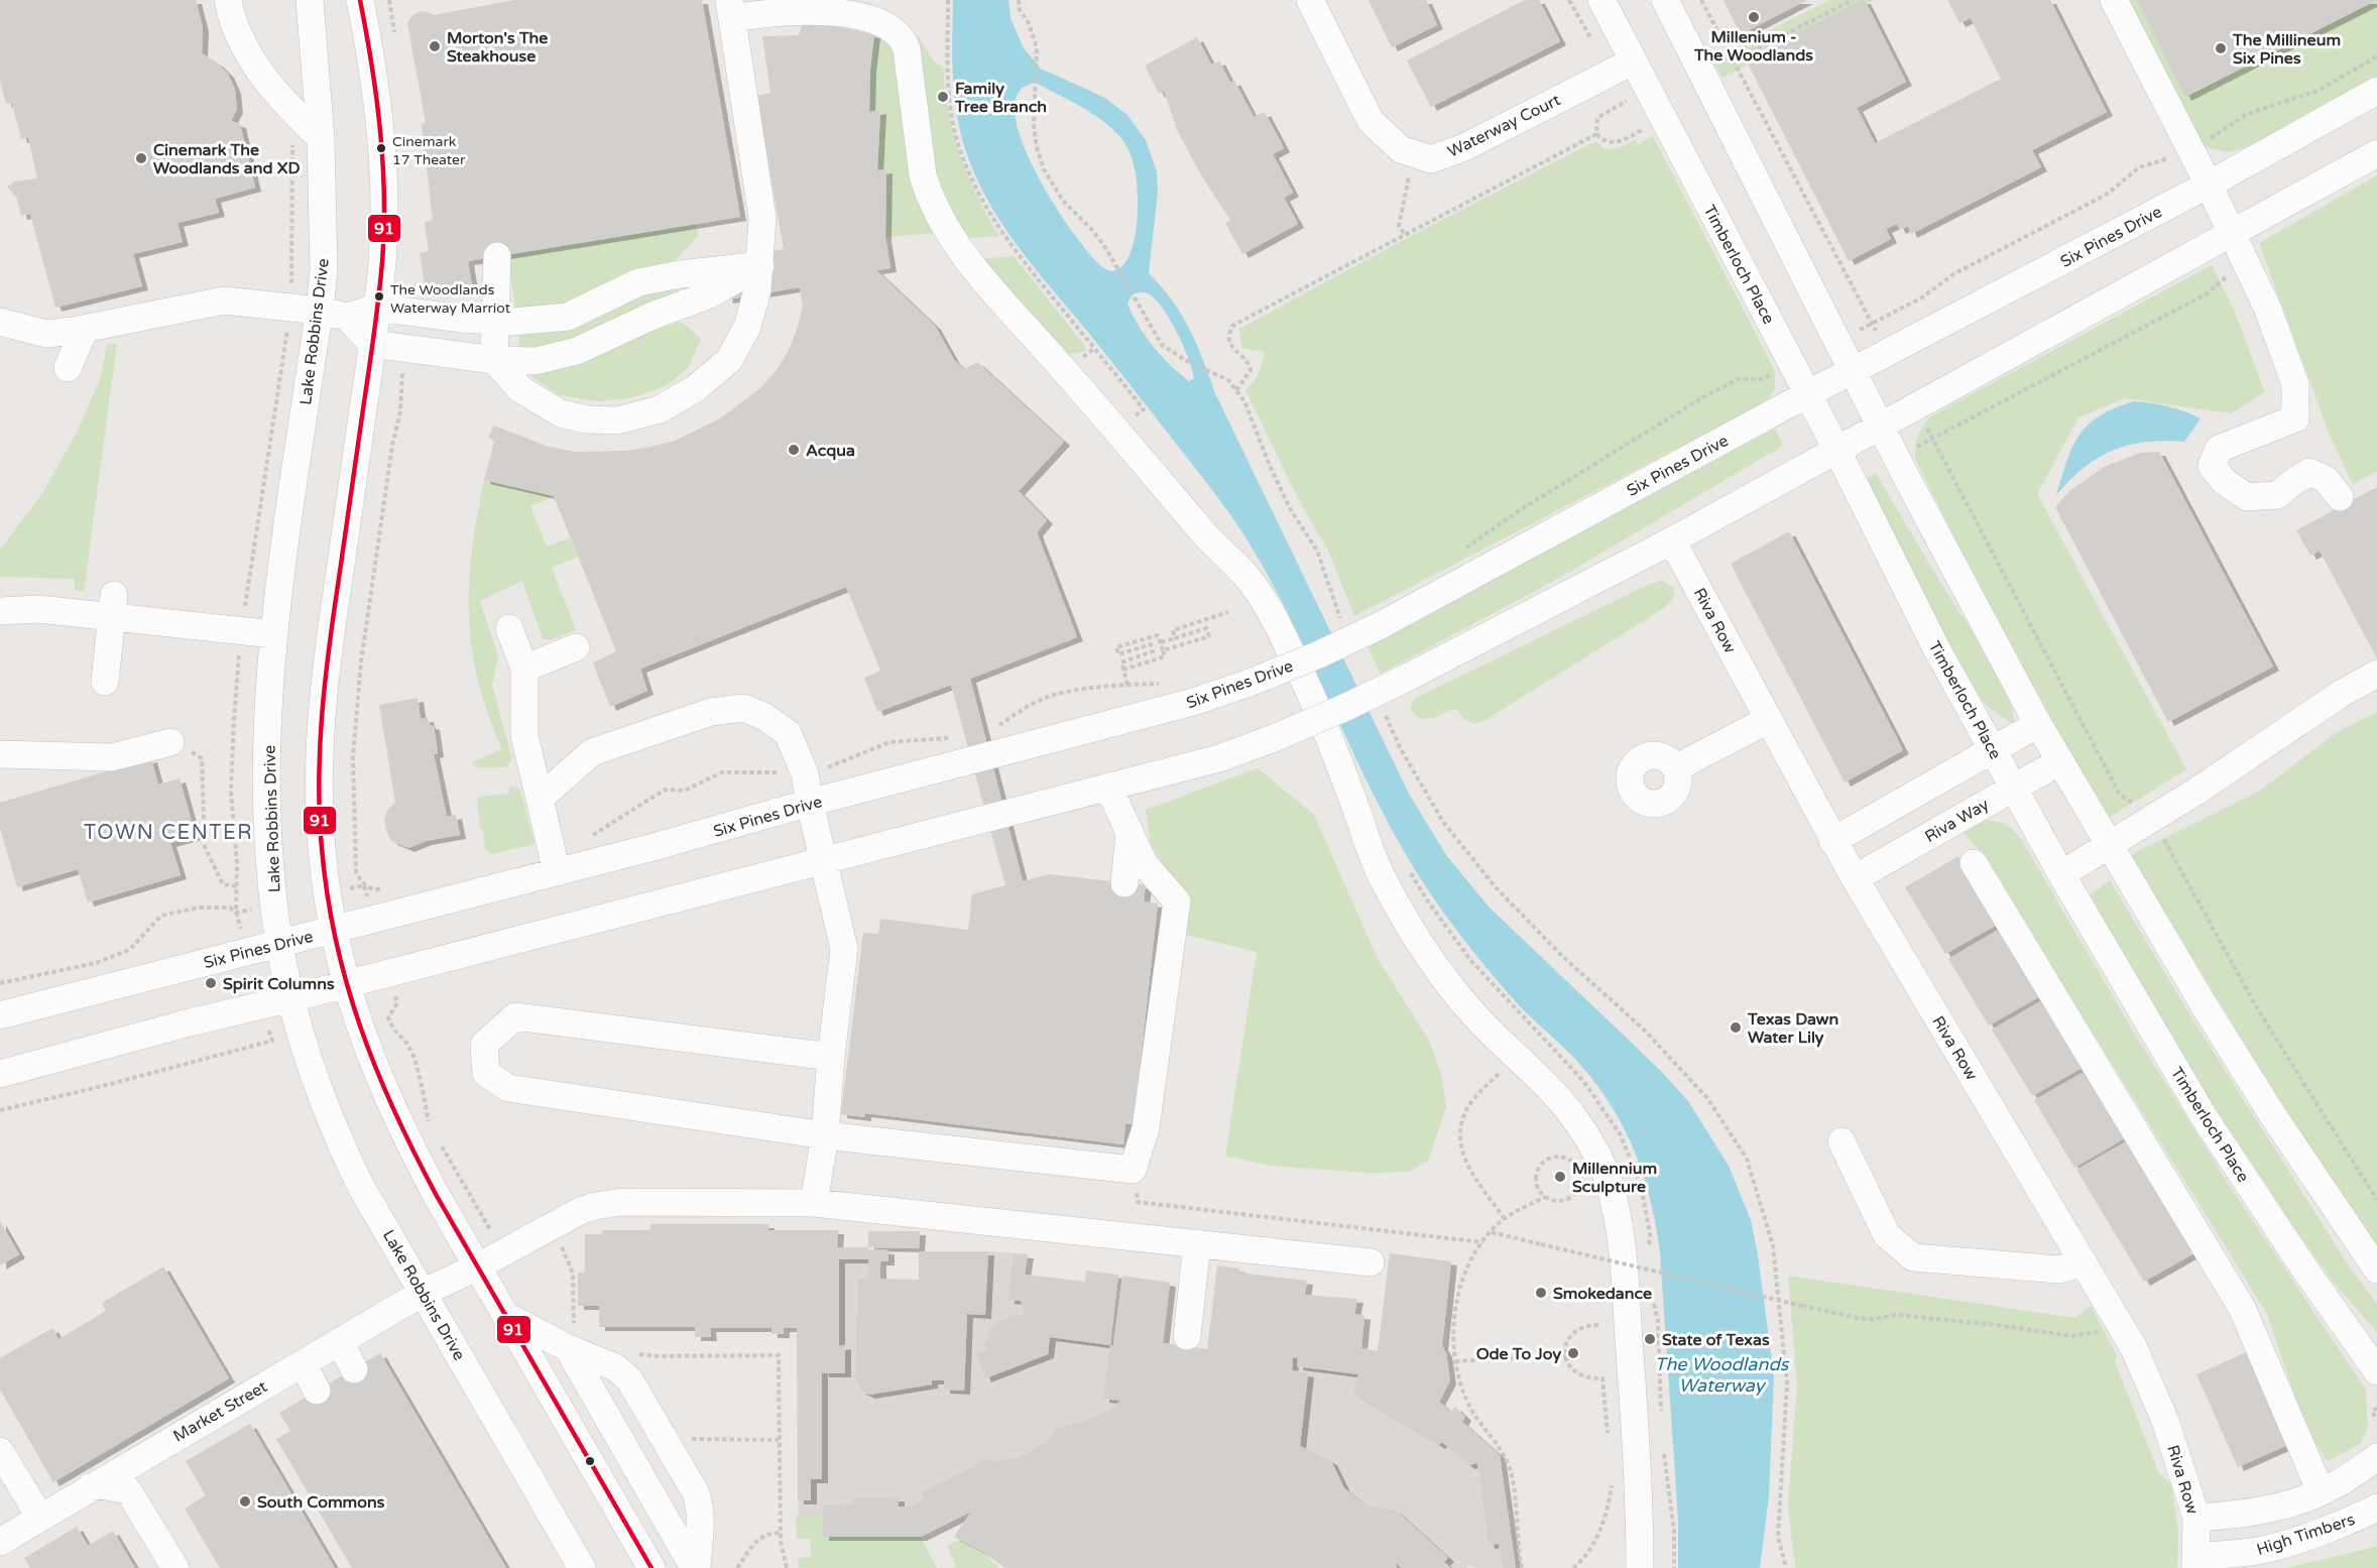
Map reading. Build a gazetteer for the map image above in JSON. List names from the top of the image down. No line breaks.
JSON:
{"streets":{"street":["Waterway Court","Six Pines Drive","Timberloch Place","Lake Robbins Drive","Riva Row","Riva Way","Market Street","High Timbers"]},"crossings":[["Waterway Court","Timberloch Place"],["Six Pines Drive","Timberloch Place"],["Six Pines Drive","Lake Robbins Drive"],["Timberloch Place","Riva Way"],["Lake Robbins Drive","Market Street"],["Riva Row","Riva Way"],["Riva Row","High Timbers"]],"districts":["TOWN CENTER"],"water":["The Woodlands Waterway"],"places":["Millenium - The Woodlands","Morton's The Steakhouse","The Millineum Six Pines","Family Tree Branch","Cinemark 17 Theater","Cinemark The Woodlands and XD","The Woodlands Waterway Marriot","Acqua","Spirit Columns","Texas Dawn Water Lily","Millennium Sculpture","Smokedance","State of Texas","Ode To Joy","South Commons"],"lines":["transit line 91"]}
